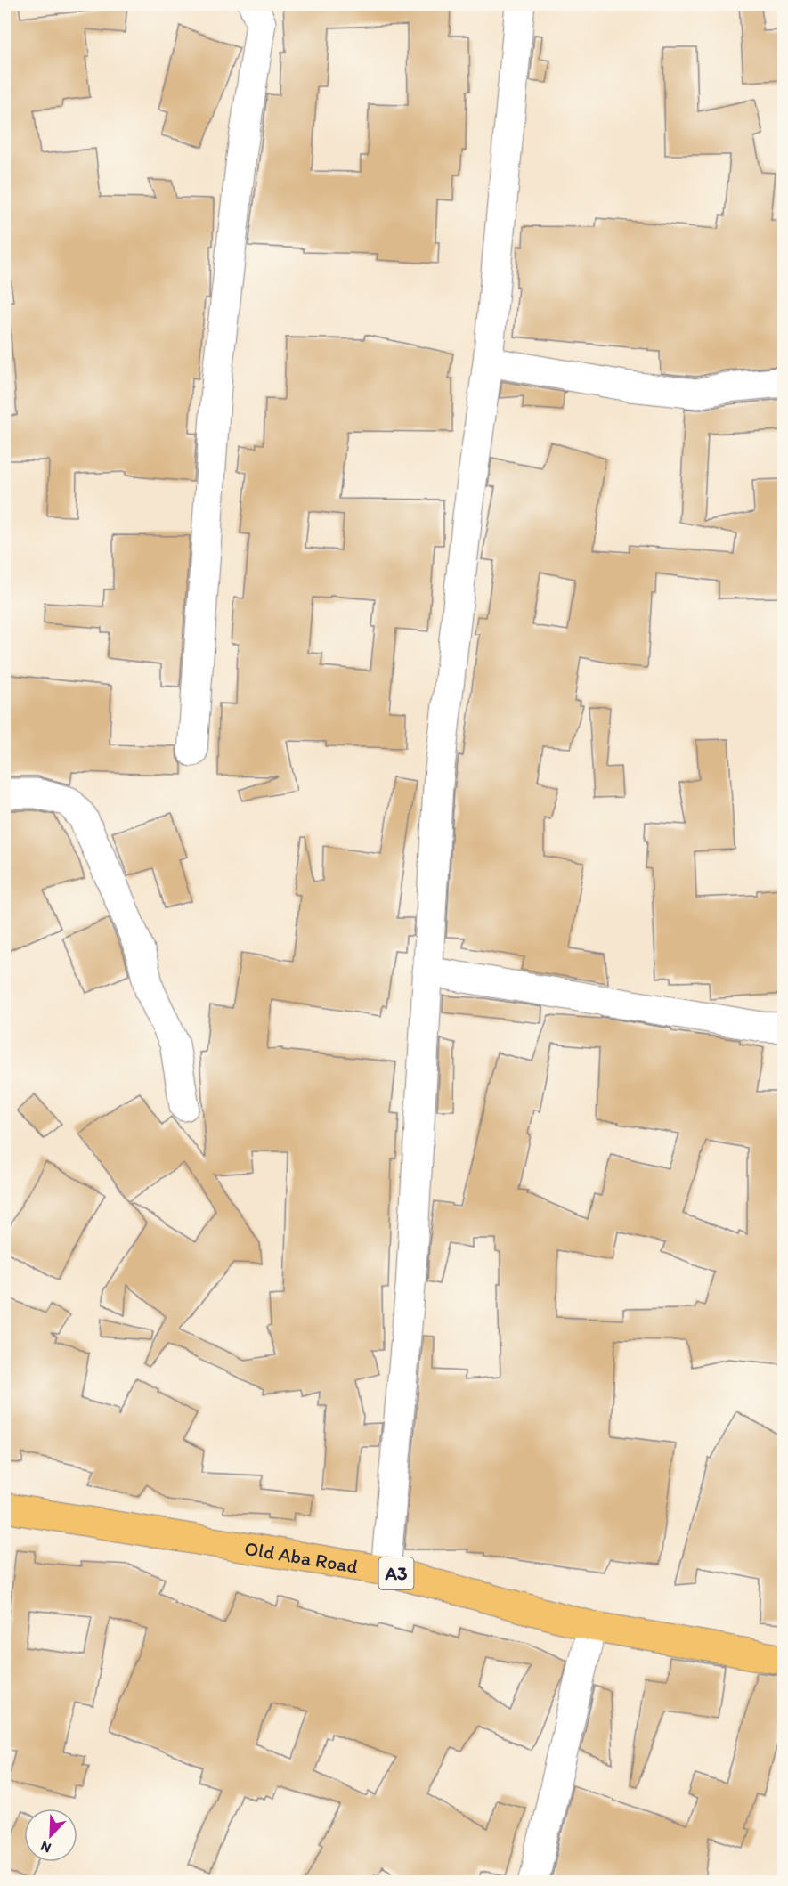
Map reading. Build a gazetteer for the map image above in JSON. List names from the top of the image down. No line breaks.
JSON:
{"streets":{"main road":["Old Aba Road","A3"]},"north":"bottom left"}
